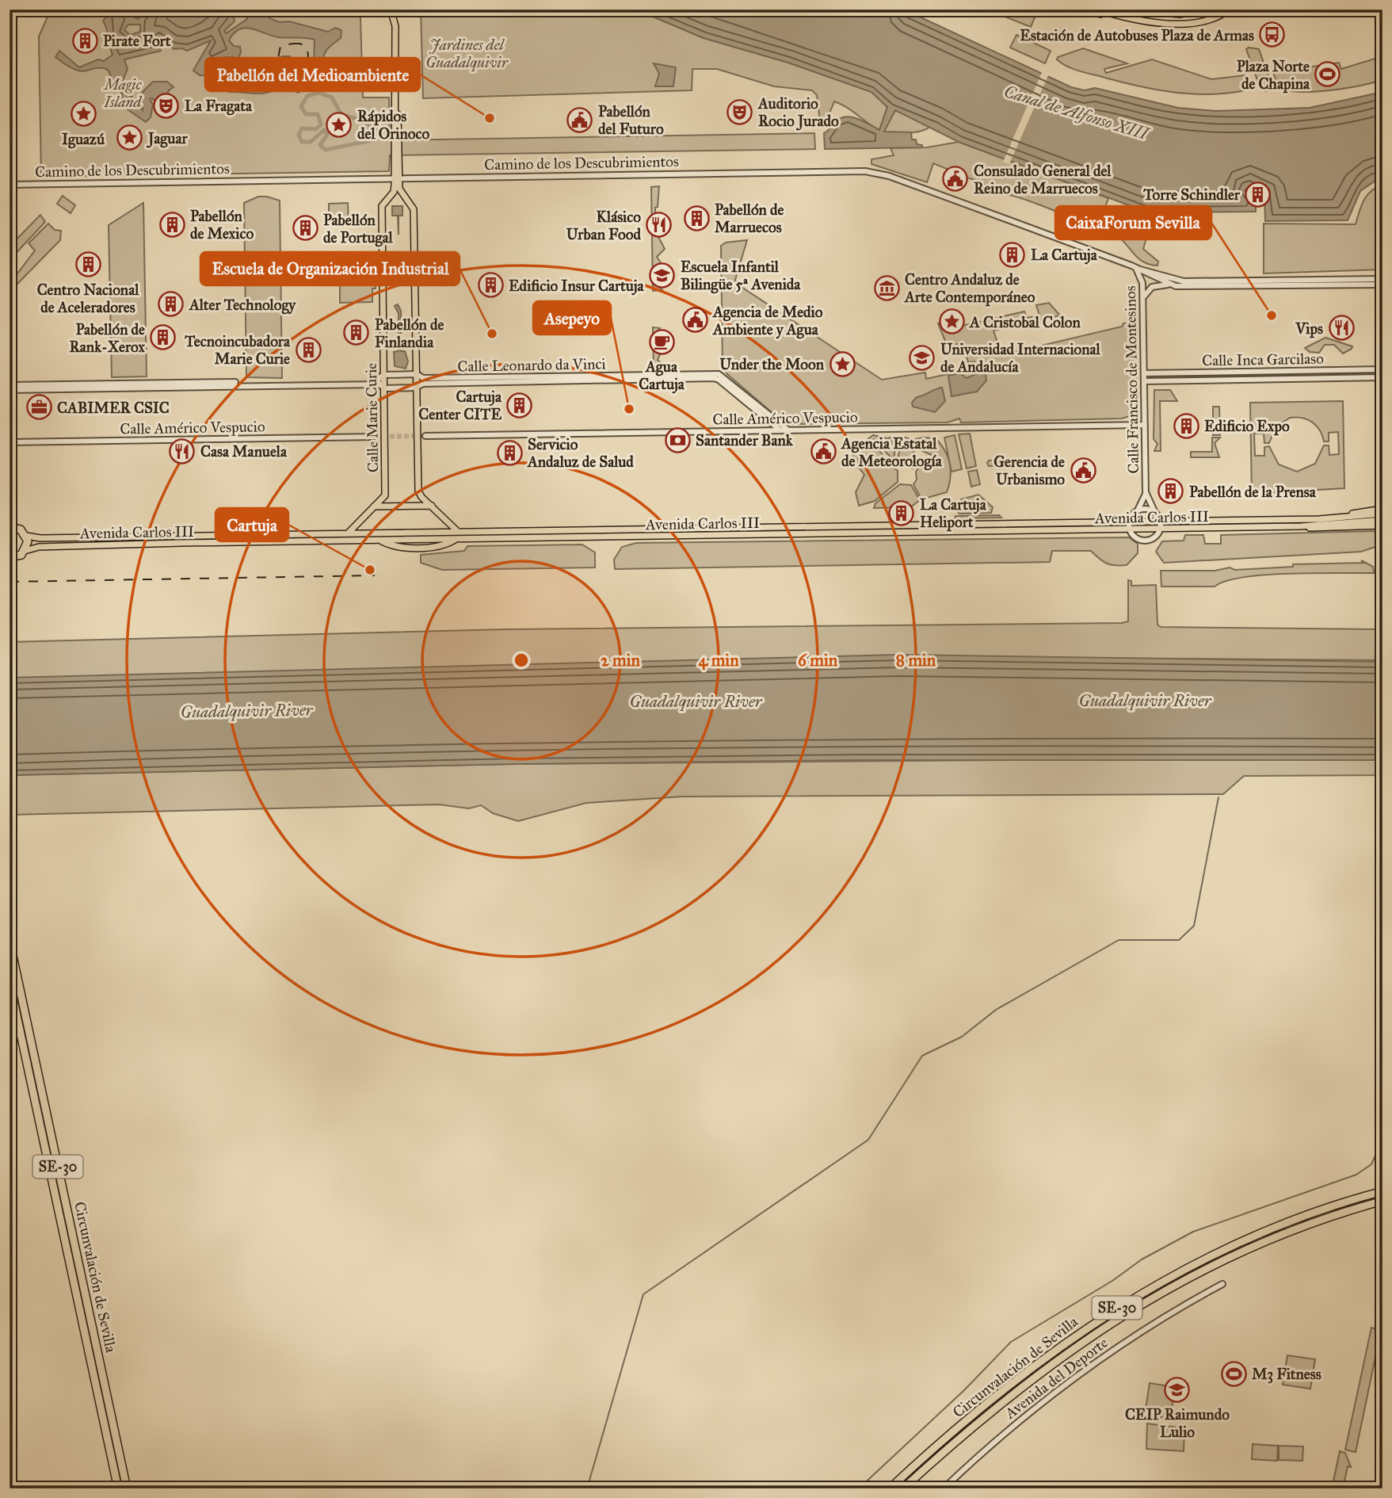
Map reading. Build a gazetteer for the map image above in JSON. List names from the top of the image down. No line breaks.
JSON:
{"streets":{"highway":["SE-30","Circunvalación de Sevilla"],"main road":["Calle Marie Curie","Avenida Carlos III"],"street":["Camino de los Descubrimientos","Calle Inca Garcilaso","Calle Leonardo da Vinci","Calle Francisco de Montesinos","Calle Américo Vespucio","Avenida del Deporte"]},"crossings":[["Camino de los Descubrimientos","Calle Francisco de Montesinos"],["Camino de los Descubrimientos","Calle Marie Curie"],["Calle Inca Garcilaso","Calle Francisco de Montesinos"],["Calle Leonardo da Vinci","Calle Marie Curie"],["Calle Leonardo da Vinci","Calle Américo Vespucio"],["Calle Francisco de Montesinos","Calle Américo Vespucio"],["Calle Francisco de Montesinos","Avenida Carlos III"]],"water":["Canal de Alfonso XIII","Guadalquivir River"],"parks":["Jardines del Guadalquivir","Magic Island"],"places":{"bus stop":["Estación de Autobuses Plaza de Armas"],"building":["Pirate Fort","Torre Schindler","Pabellón de Marruecos","Pabellón de Mexico","Pabellón de Portugal","La Cartuja","Centro Nacional de Aceleradores","Edificio Insur Cartuja","Alter Technology","Pabellón de Finlandia","Pabellón de Rank-Xerox","Tecnoincubadora Marie Curie","Cartuja Center CITE","Edificio Expo","Servicio Andaluz de Salud","Pabellón de la Prensa","La Cartuja Heliport"],"sports":["Plaza Norte de Chapina","M3 Fitness"],"theatre":["La Fragata","Auditorio Rocio Jurado"],"place":["Iguazú","Rápidos del Orinoco","Jaguar","A Cristobal Colon","Under the Moon"],"other":["Pabellón del Medioambiente","CaixaForum Sevilla","Escuela de Organización Industrial","Asepeyo","Cartuja"],"public building":["Pabellón del Futuro","Consulado General del Reino de Marruecos","Agencia de Medio Ambiente y Agua","Agencia Estatal de Meteorología","Gerencia de Urbanismo"],"restaurant":["Klásico Urban Food","Vips","Casa Manuela"],"school or university":["Escuela Infantil Bilingüe 5ª Avenida","Universidad Internacional de Andalucía","CEIP Raimundo Lulio"],"museum":["Centro Andaluz de Arte Contemporáneo"],"cafe":["Agua Cartuja"],"office":["CABIMER CSIC"],"bank":["Santander Bank"]},"rings":["2 min","4 min","6 min","8 min"]}
